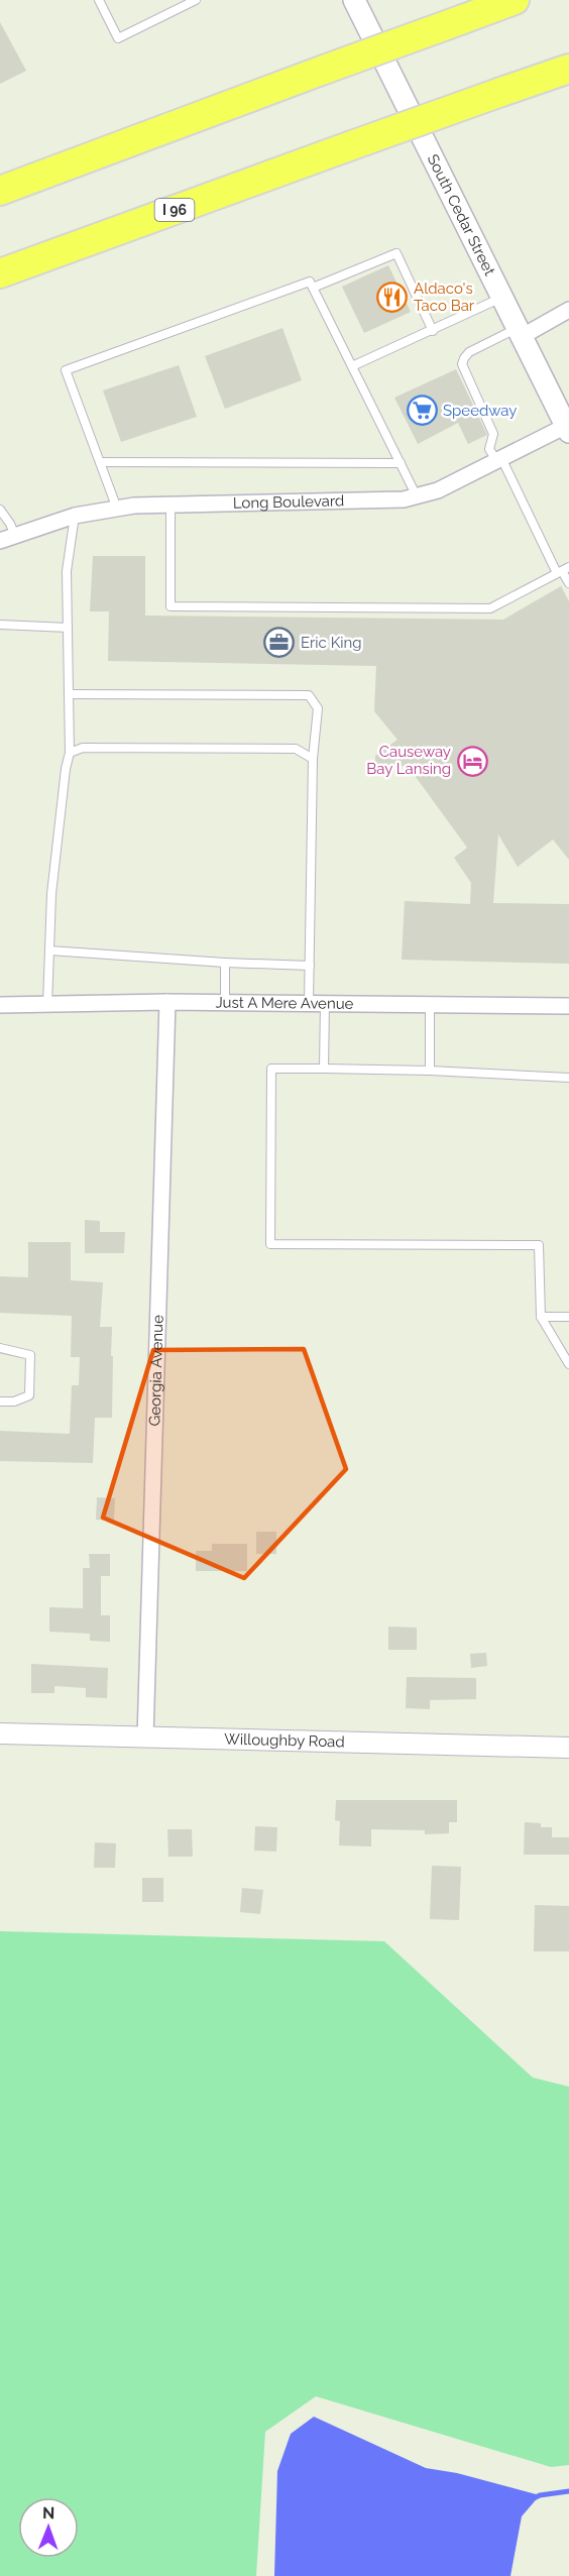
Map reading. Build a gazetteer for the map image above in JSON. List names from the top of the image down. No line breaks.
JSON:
{"streets":{"highway":["I 96"],"main road":["South Cedar Street"],"street":["Long Boulevard","Just A Mere Avenue","Georgia Avenue","Willoughby Road"]},"crossings":[["South Cedar Street","Long Boulevard"],["Just A Mere Avenue","Georgia Avenue"],["Georgia Avenue","Willoughby Road"]],"places":{"restaurant":["Aldaco's Taco Bar"],"supermarket":["Speedway"],"office":["Eric King"],"hotel":["Causeway Bay Lansing"]},"north":"top"}
